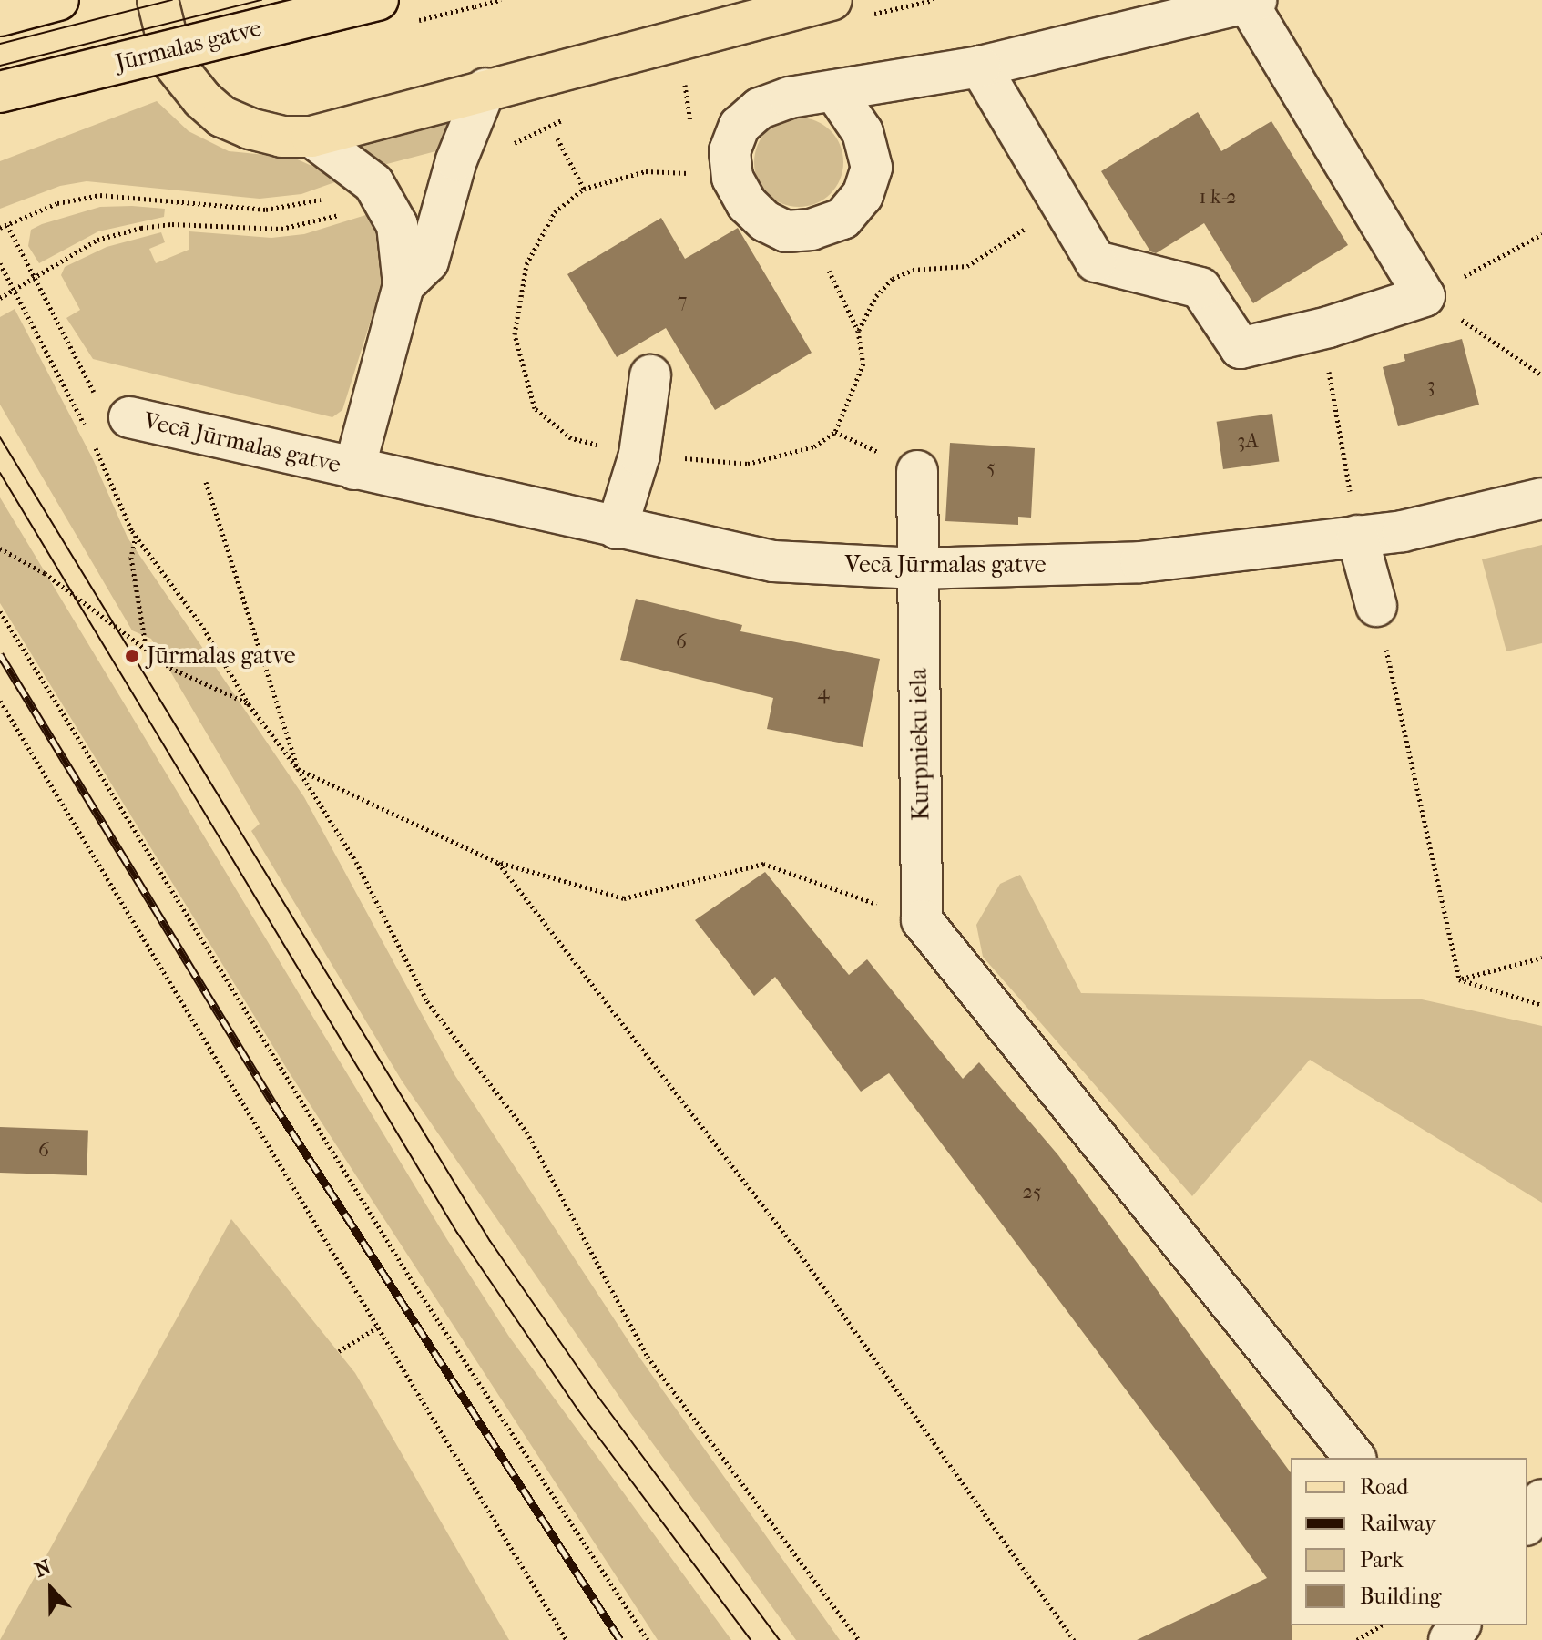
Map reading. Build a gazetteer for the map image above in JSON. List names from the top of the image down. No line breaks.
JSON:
{"streets":{"main road":["Jūrmalas gatve"],"street":["Vecā Jūrmalas gatve","Kurpnieku iela"]},"crossings":[["Vecā Jūrmalas gatve","Kurpnieku iela"]],"places":["Jūrmalas gatve"],"house_numbers":["1 k-2","7","3","3A","5","6","4","6","25"],"legend":["Road","Railway","Park","Building"],"north":"top"}
